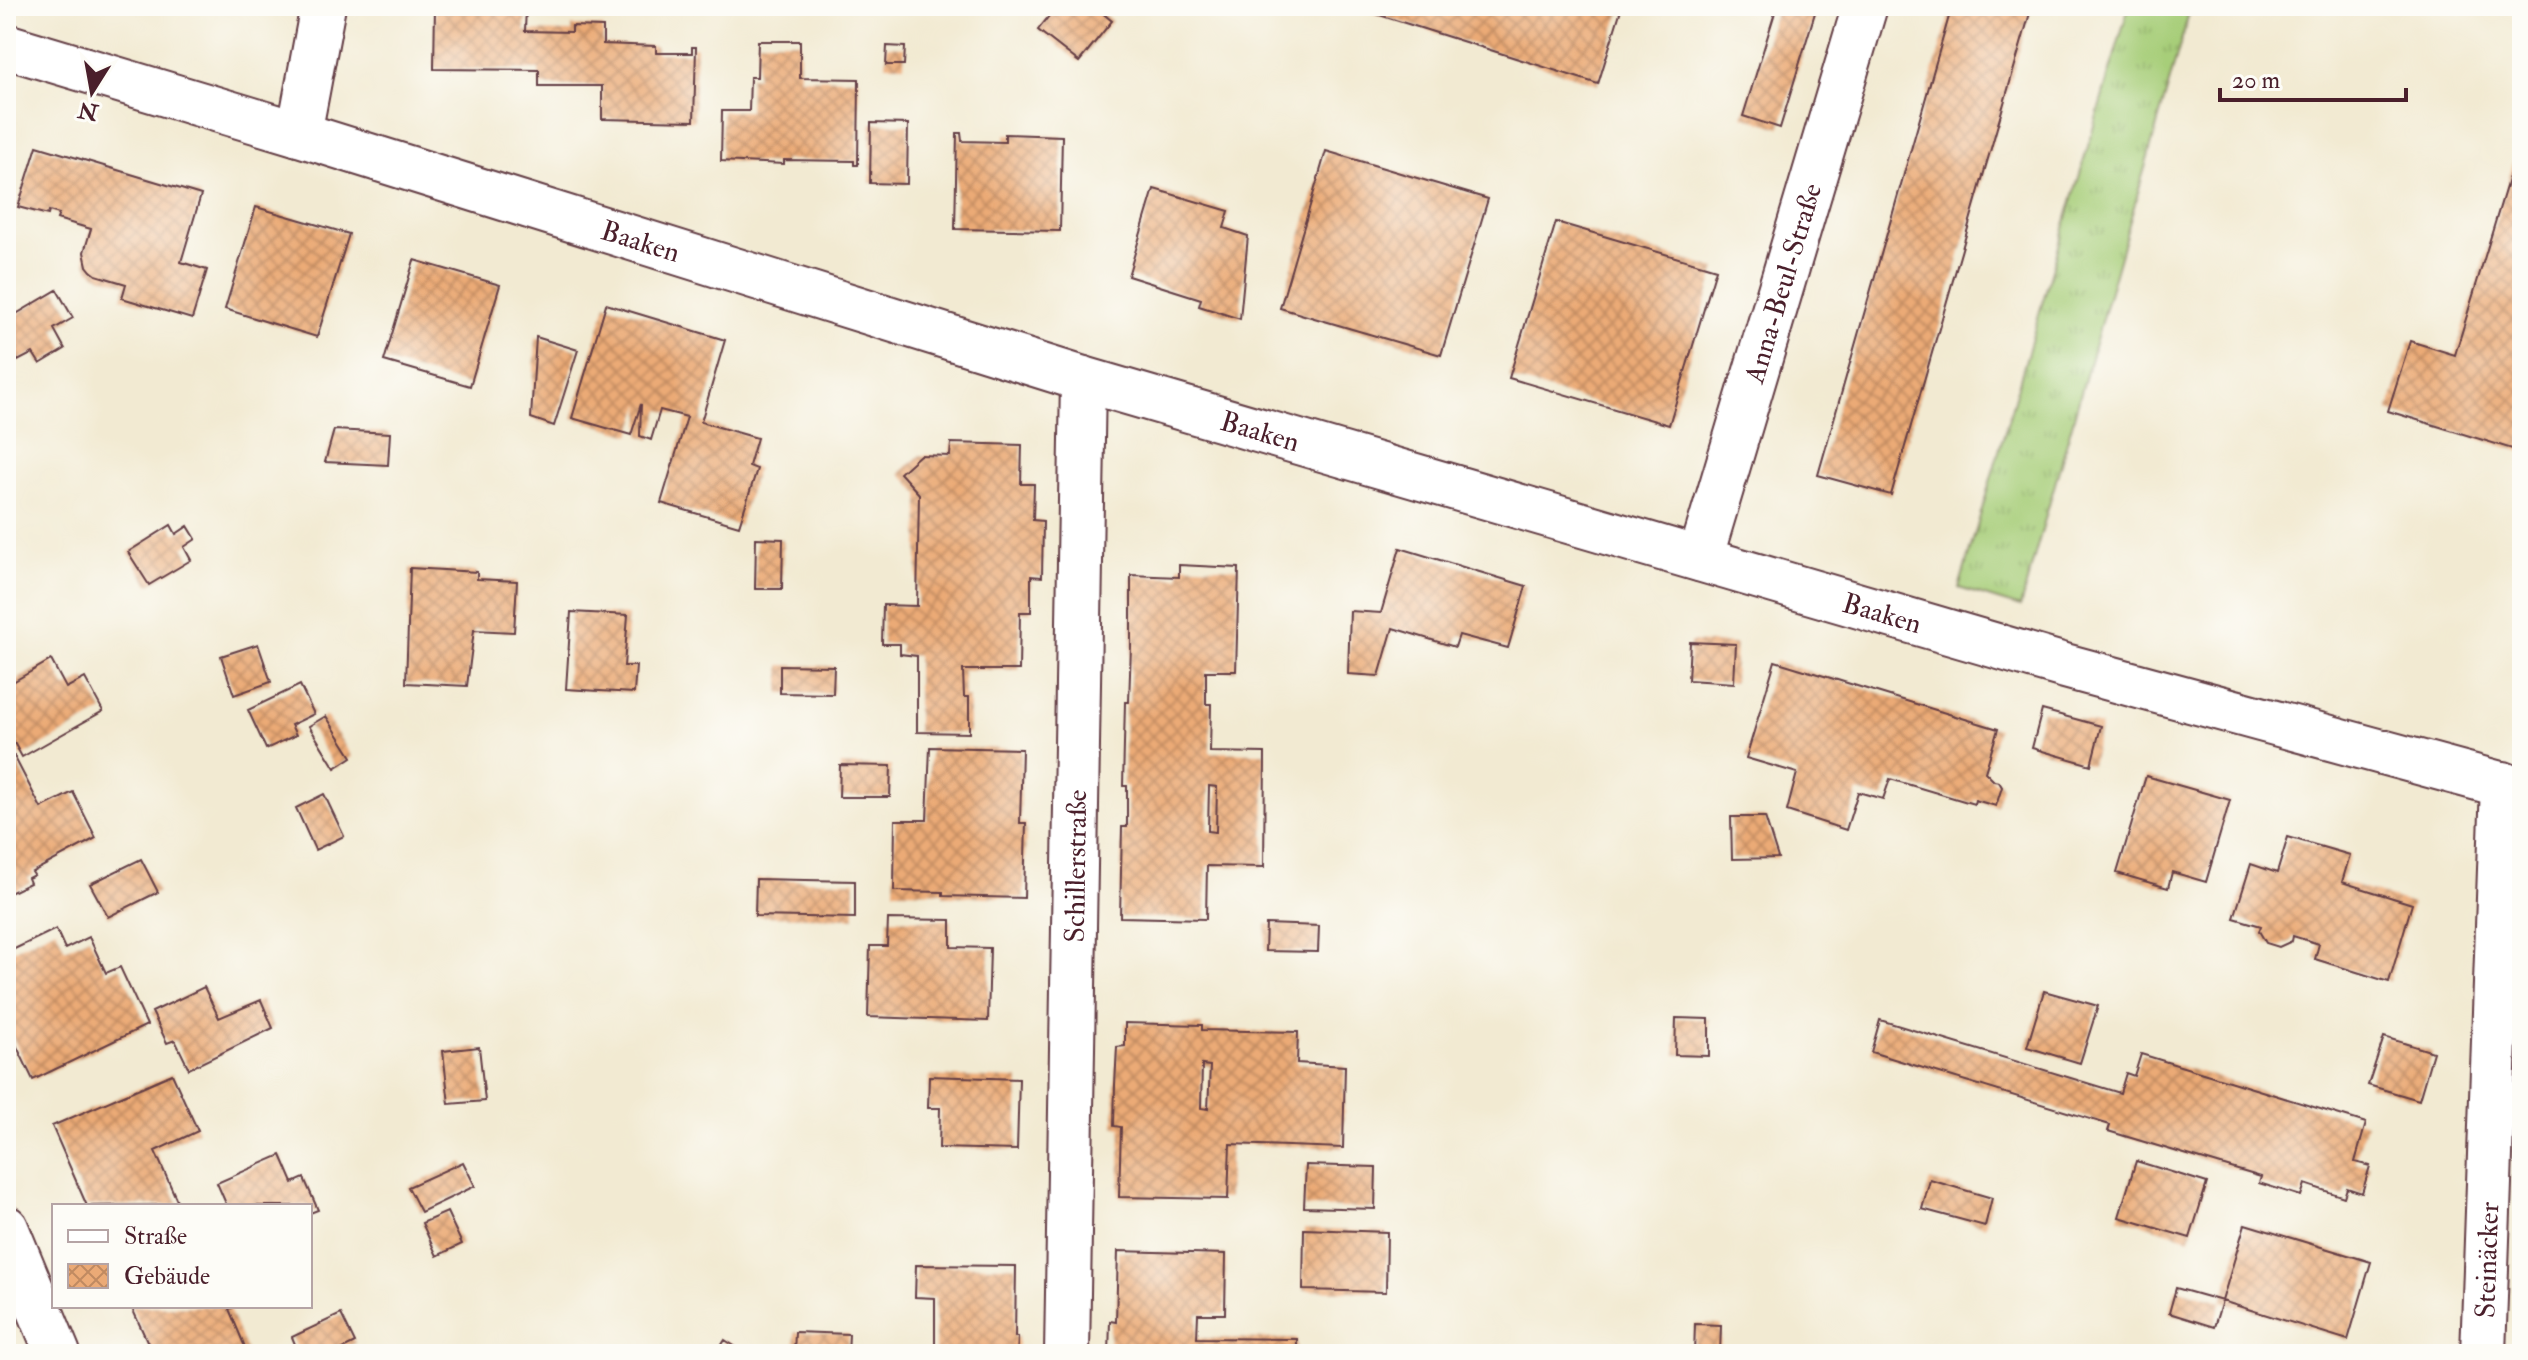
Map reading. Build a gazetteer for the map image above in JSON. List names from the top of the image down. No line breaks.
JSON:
{"streets":{"street":["Baaken","Anna-Beul-Straße","Schillerstraße","Steinäcker"]},"crossings":[["Baaken","Anna-Beul-Straße"],["Baaken","Schillerstraße"],["Baaken","Steinäcker"]],"legend":["Straße","Gebäude"],"scale_bar":"20 m","north":"bottom"}
